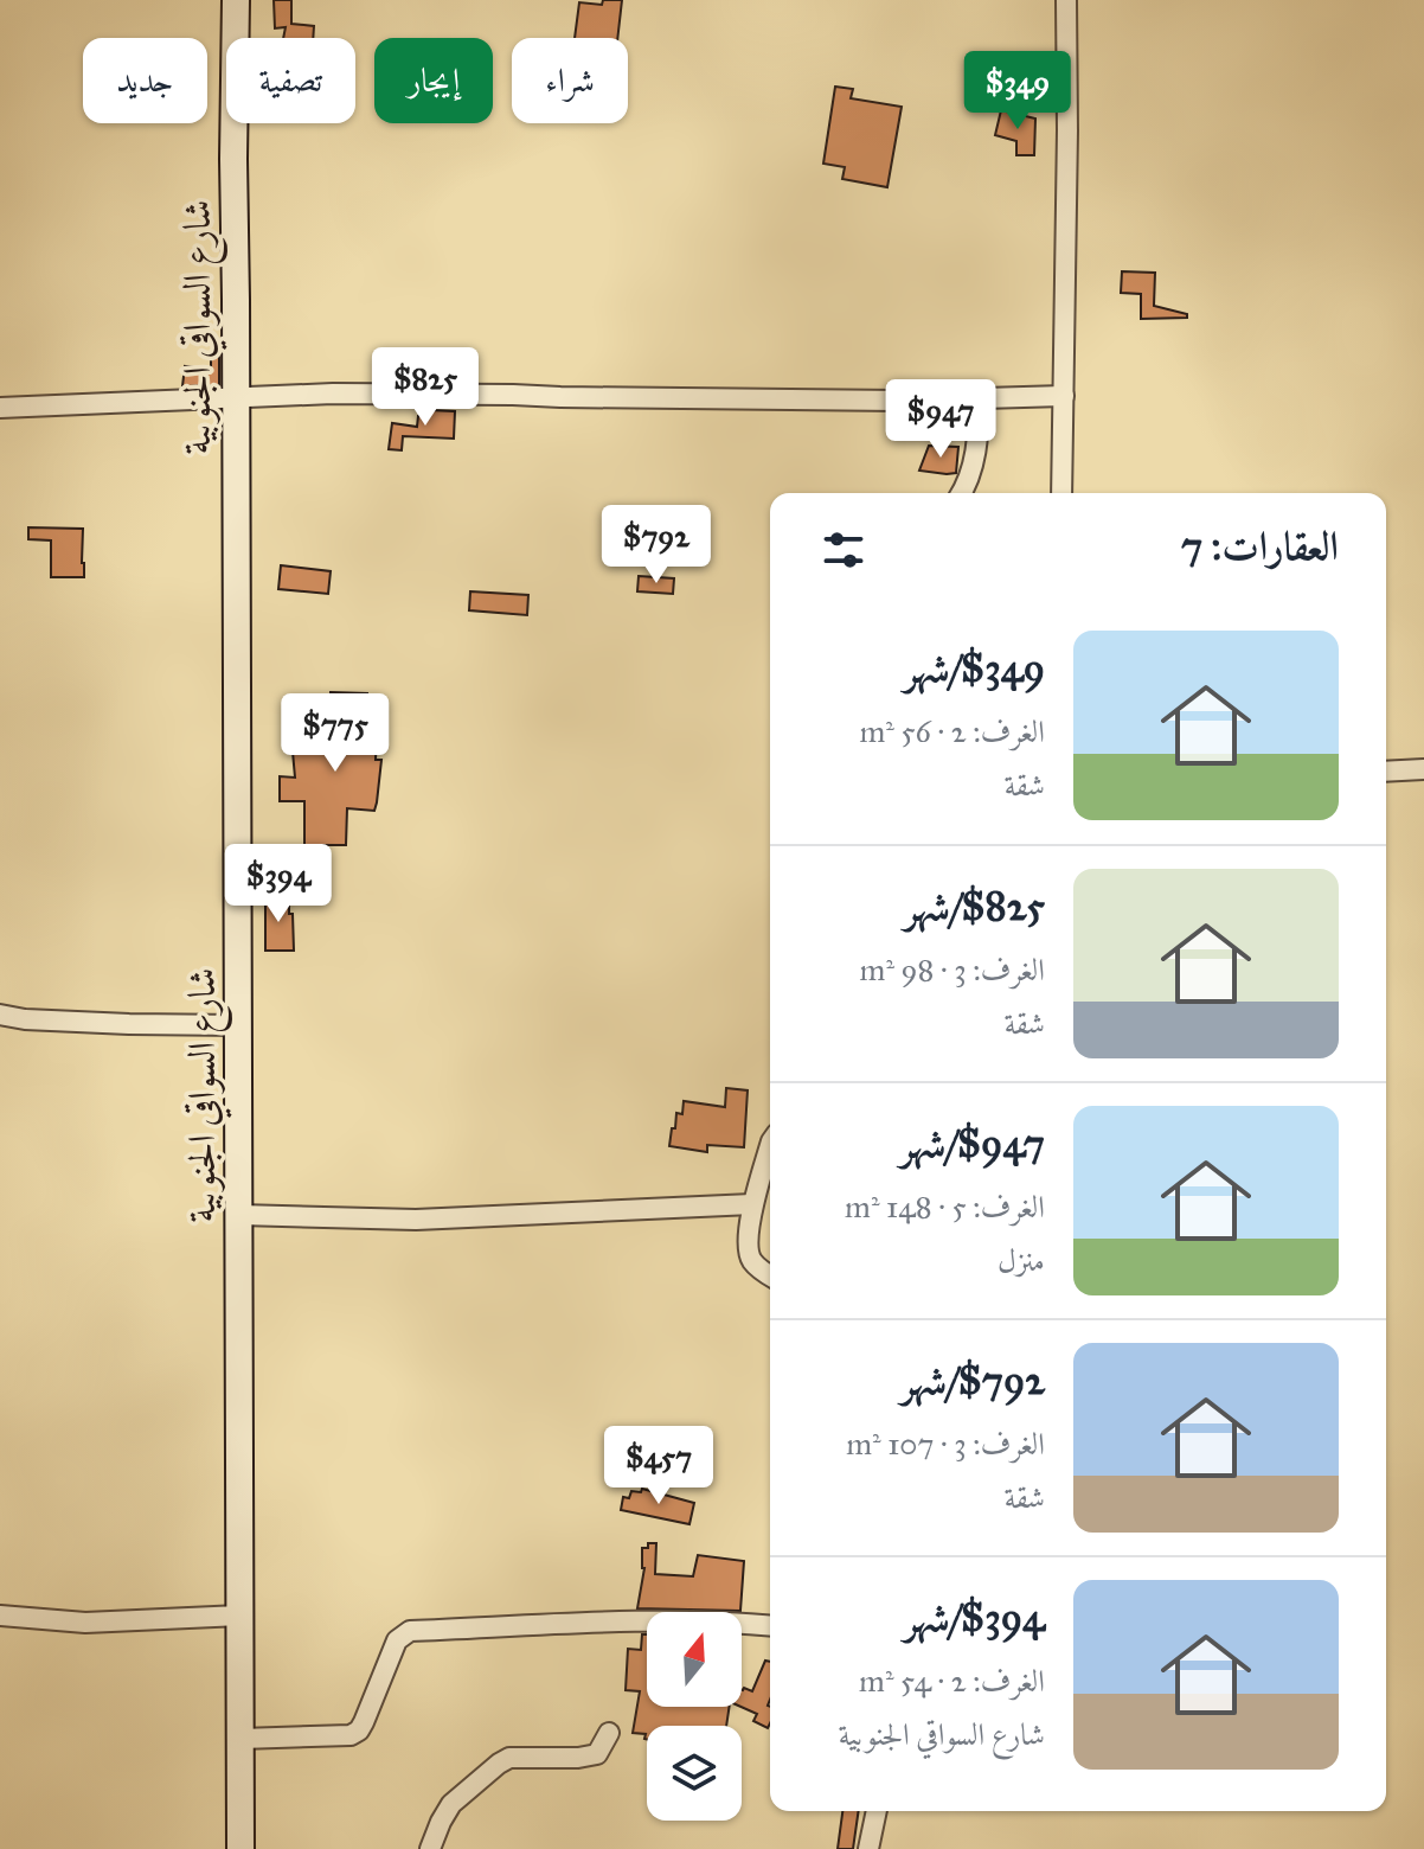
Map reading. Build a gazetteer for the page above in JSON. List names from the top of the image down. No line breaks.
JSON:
{"streets":{"street":["شارع السواقي الجنوبية"]},"north":"top","page":{"chip":["شراء","إيجار","تصفية","جديد"],"price":["$349","$825","$947","$792","$775","$394","$457"],"heading":"العقارات: 7","list":[{"name":"$349/شهر","note":"الغرف: 2 · 56 m² · شقة"},{"name":"$825/شهر","note":"الغرف: 3 · 98 m² · شقة"},{"name":"$947/شهر","note":"الغرف: 5 · 148 m² · منزل"},{"name":"$792/شهر","note":"الغرف: 3 · 107 m² · شقة"},{"name":"$394/شهر","note":"الغرف: 2 · 54 m² · شارع السواقي الجنوبية"}]}}
